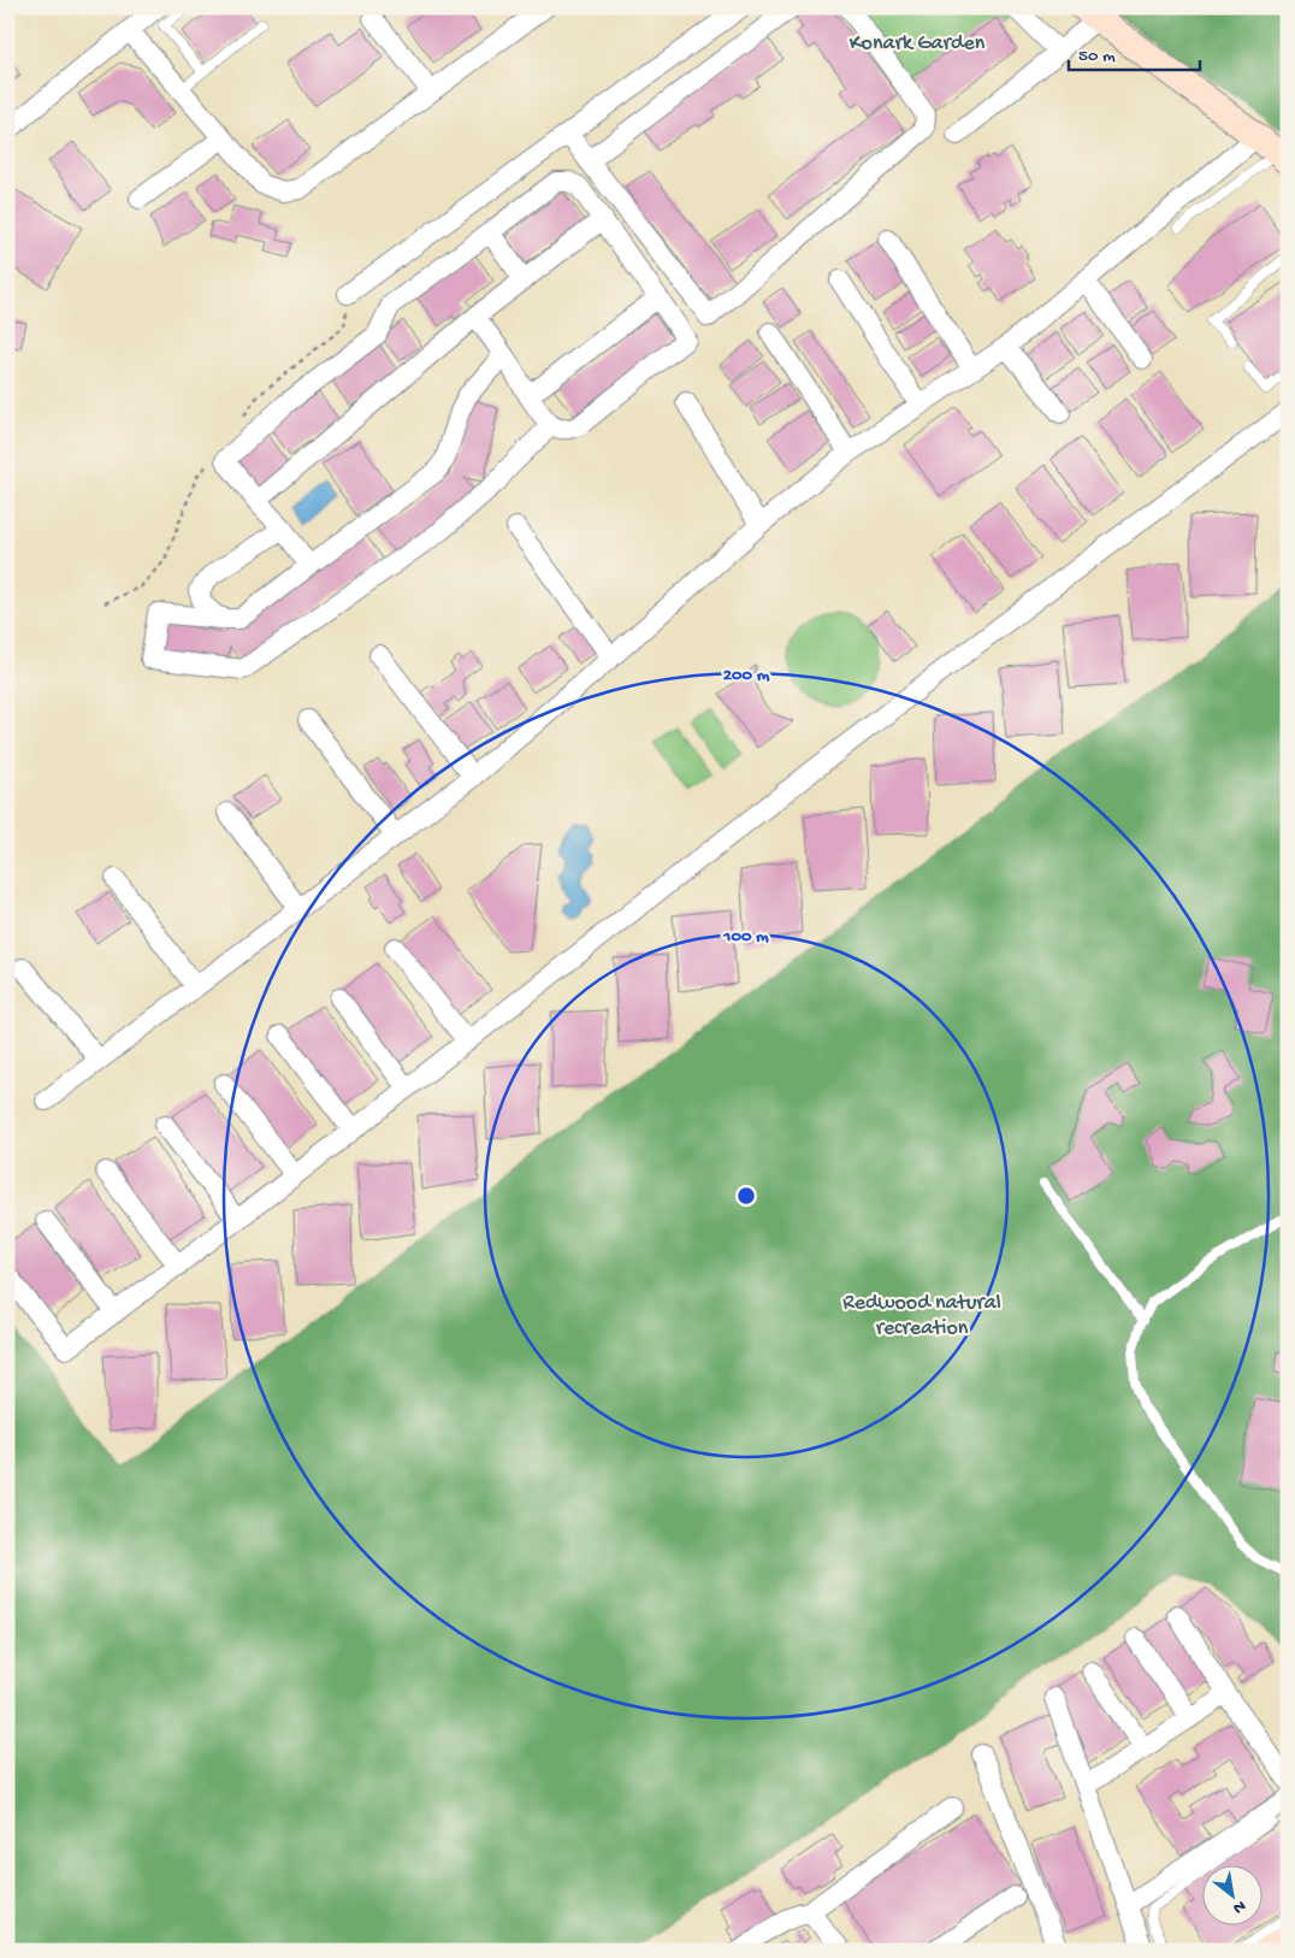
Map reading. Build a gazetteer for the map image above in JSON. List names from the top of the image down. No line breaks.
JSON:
{"parks":["Konark Garden","Redwood natural recreation"],"scale_bar":"50 m","north":"bottom right","rings":["200 m","100 m"]}
